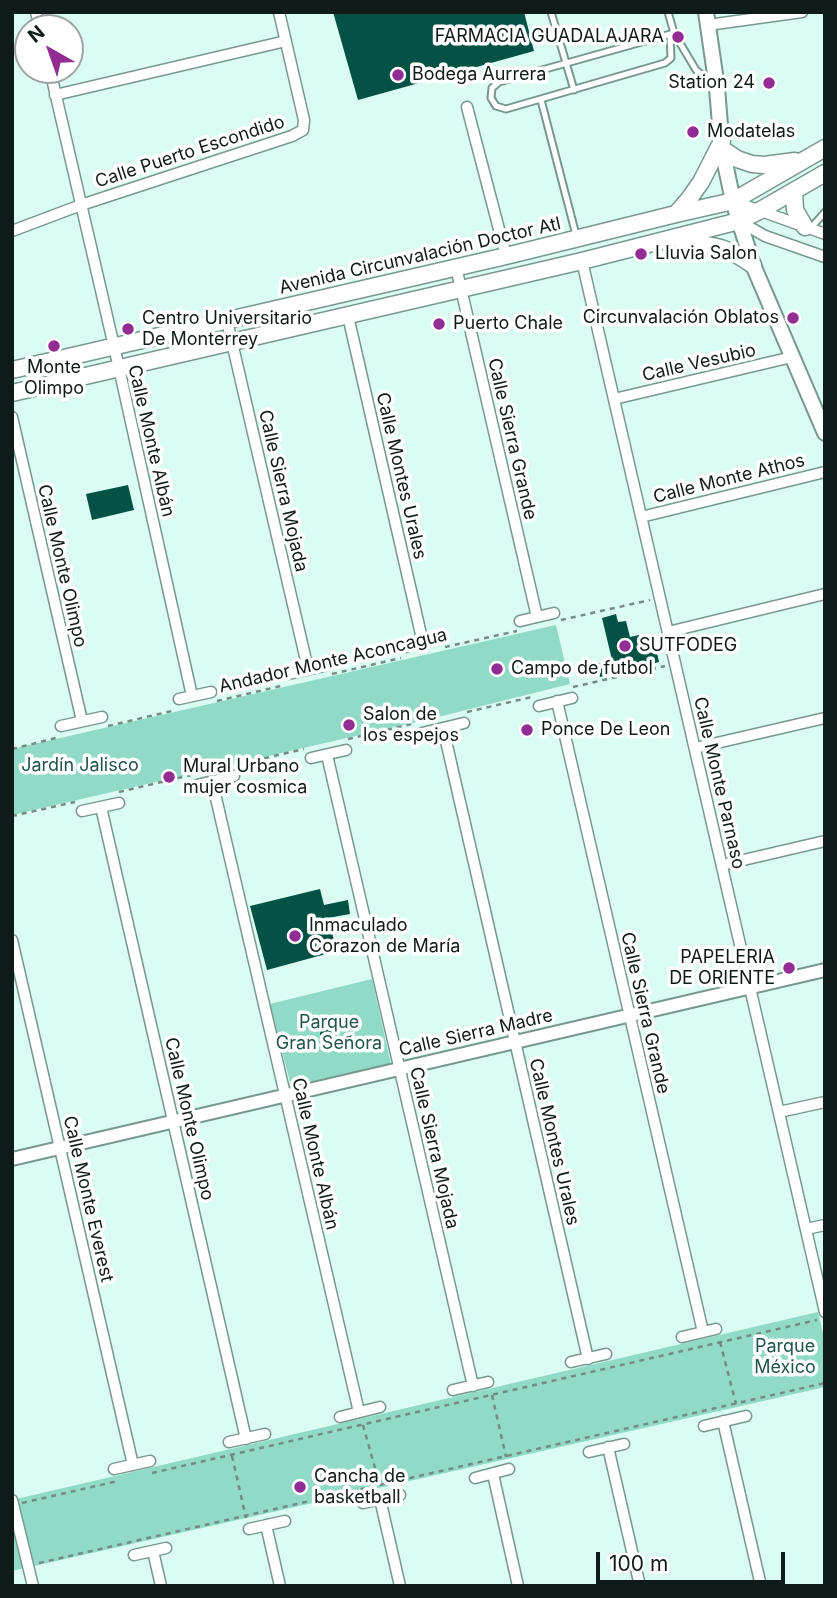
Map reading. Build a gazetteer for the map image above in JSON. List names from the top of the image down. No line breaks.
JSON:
{"streets":{"main road":["Avenida Circunvalación Doctor Atl"],"street":["Calle Puerto Escondido","Calle Vesubio","Calle Sierra Grande","Calle Monte Albán","Calle Montes Urales","Calle Monte Athos","Calle Sierra Mojada","Calle Monte Olimpo","Calle Monte Parnaso","Calle Sierra Madre","Calle Monte Everest"],"path":["Andador Monte Aconcagua"]},"crossings":[["Calle Puerto Escondido","Calle Monte Albán"],["Avenida Circunvalación Doctor Atl","Calle Sierra Grande"],["Avenida Circunvalación Doctor Atl","Calle Monte Albán"],["Avenida Circunvalación Doctor Atl","Calle Sierra Mojada"],["Calle Vesubio","Calle Monte Parnaso"],["Calle Sierra Grande","Calle Sierra Madre"],["Calle Monte Albán","Calle Sierra Madre"],["Calle Montes Urales","Calle Sierra Madre"],["Calle Monte Athos","Calle Monte Parnaso"],["Calle Sierra Mojada","Calle Sierra Madre"],["Calle Monte Olimpo","Calle Sierra Madre"],["Calle Monte Parnaso","Calle Sierra Madre"],["Calle Sierra Madre","Calle Monte Everest"]],"parks":["Jardín Jalisco","Parque Gran Señora","Parque México"],"places":["FARMACIA GUADALAJARA","Bodega Aurrera","Station 24","Modatelas","Lluvia Salon","Circunvalación Oblatos","Puerto Chale","Centro Universitario De Monterrey","Monte Olimpo","SUTFODEG","Campo de futbol","Salon de los espejos","Ponce De Leon","Mural Urbano mujer cosmica","Inmaculado Corazon de María","PAPELERIA DE ORIENTE","Cancha de basketball"],"scale_bar":"100 m","north":"top left"}
